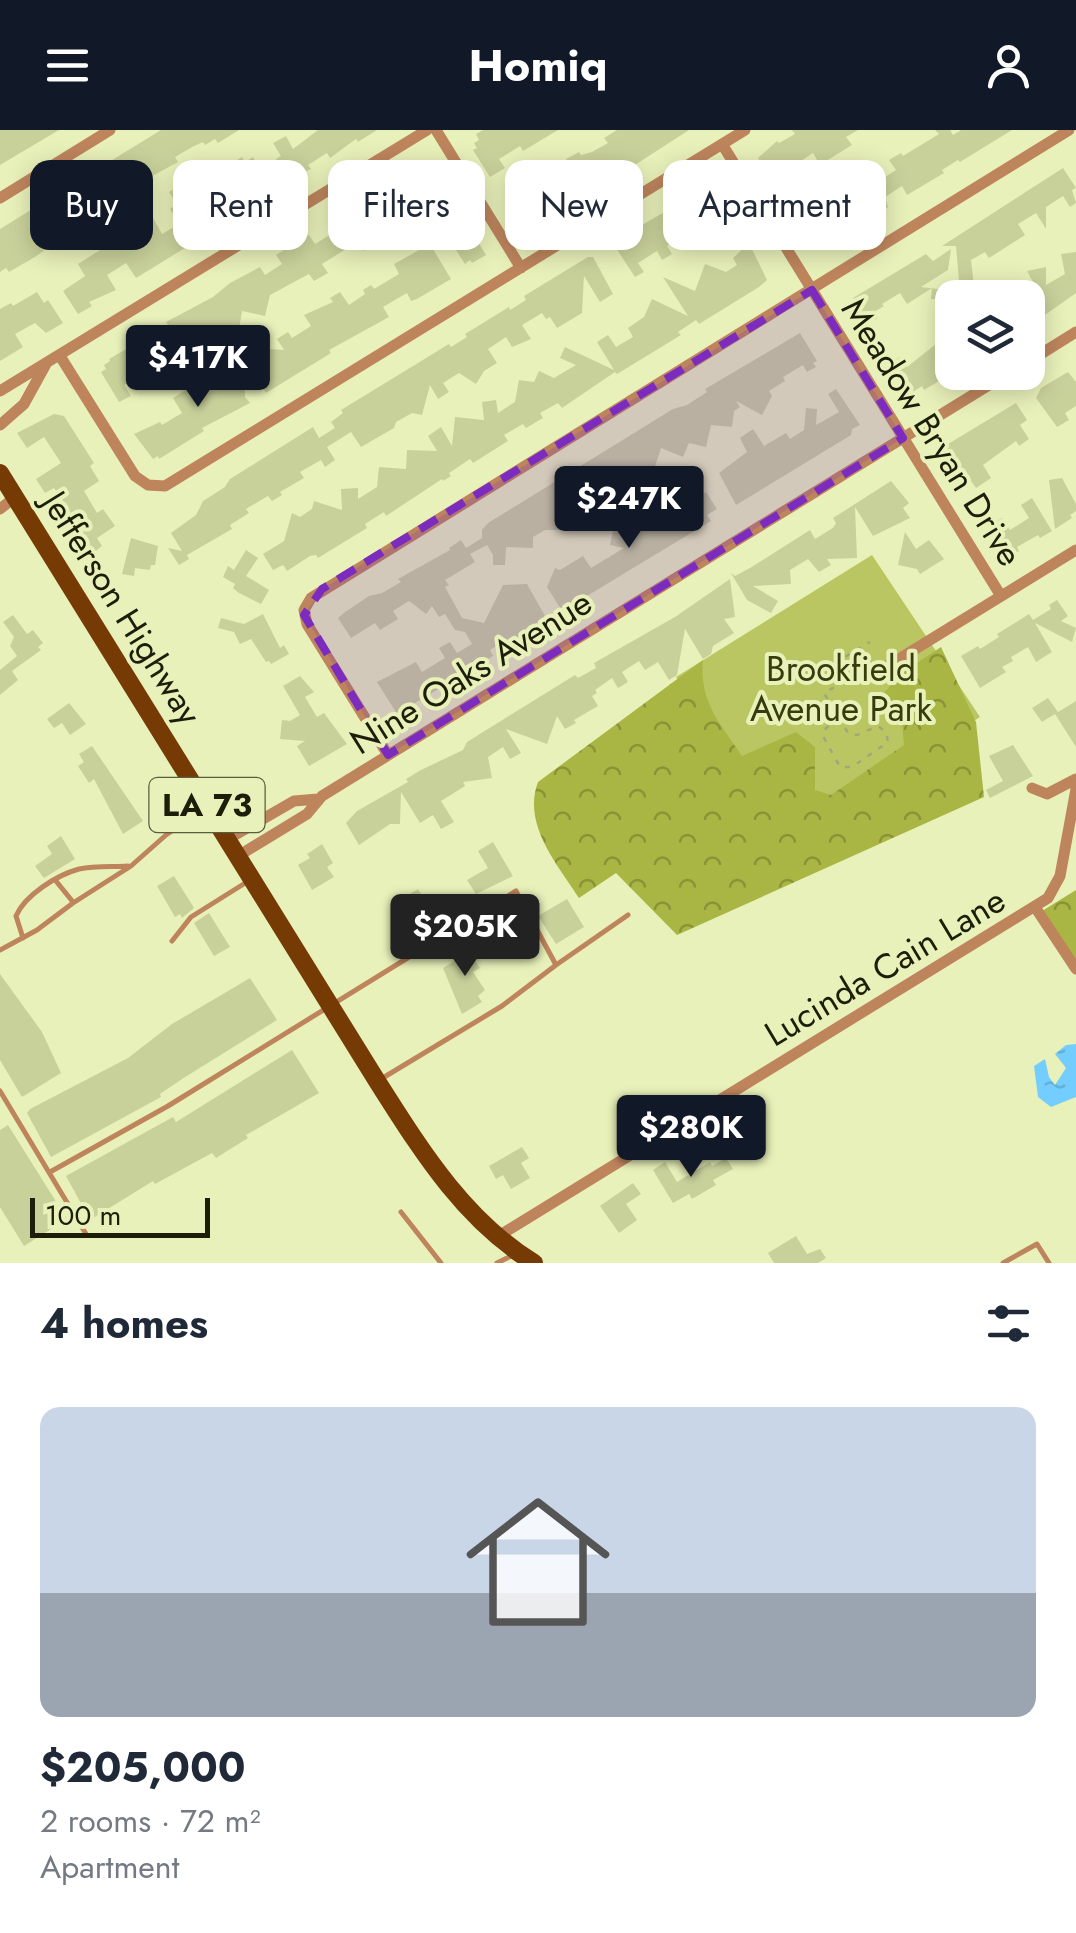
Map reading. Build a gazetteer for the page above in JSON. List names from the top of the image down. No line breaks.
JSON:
{"streets":{"main road":["Jefferson Highway","LA 73"],"street":["Meadow Bryan Drive","Nine Oaks Avenue","Lucinda Cain Lane"]},"crossings":[["Meadow Bryan Drive","Nine Oaks Avenue"],["Jefferson Highway","Nine Oaks Avenue"],["Jefferson Highway","Lucinda Cain Lane"]],"parks":["Brookfield Avenue Park"],"scale_bar":"100 m","page":{"header":"Homiq","chip":["Buy","Rent","Filters","New","Apartment"],"price":["$417K","$247K","$205K","$280K"],"scale":"100 m","heading":"4 homes","list":[{"name":"$205,000","note":"2 rooms · 72 m² · Apartment"}]}}
